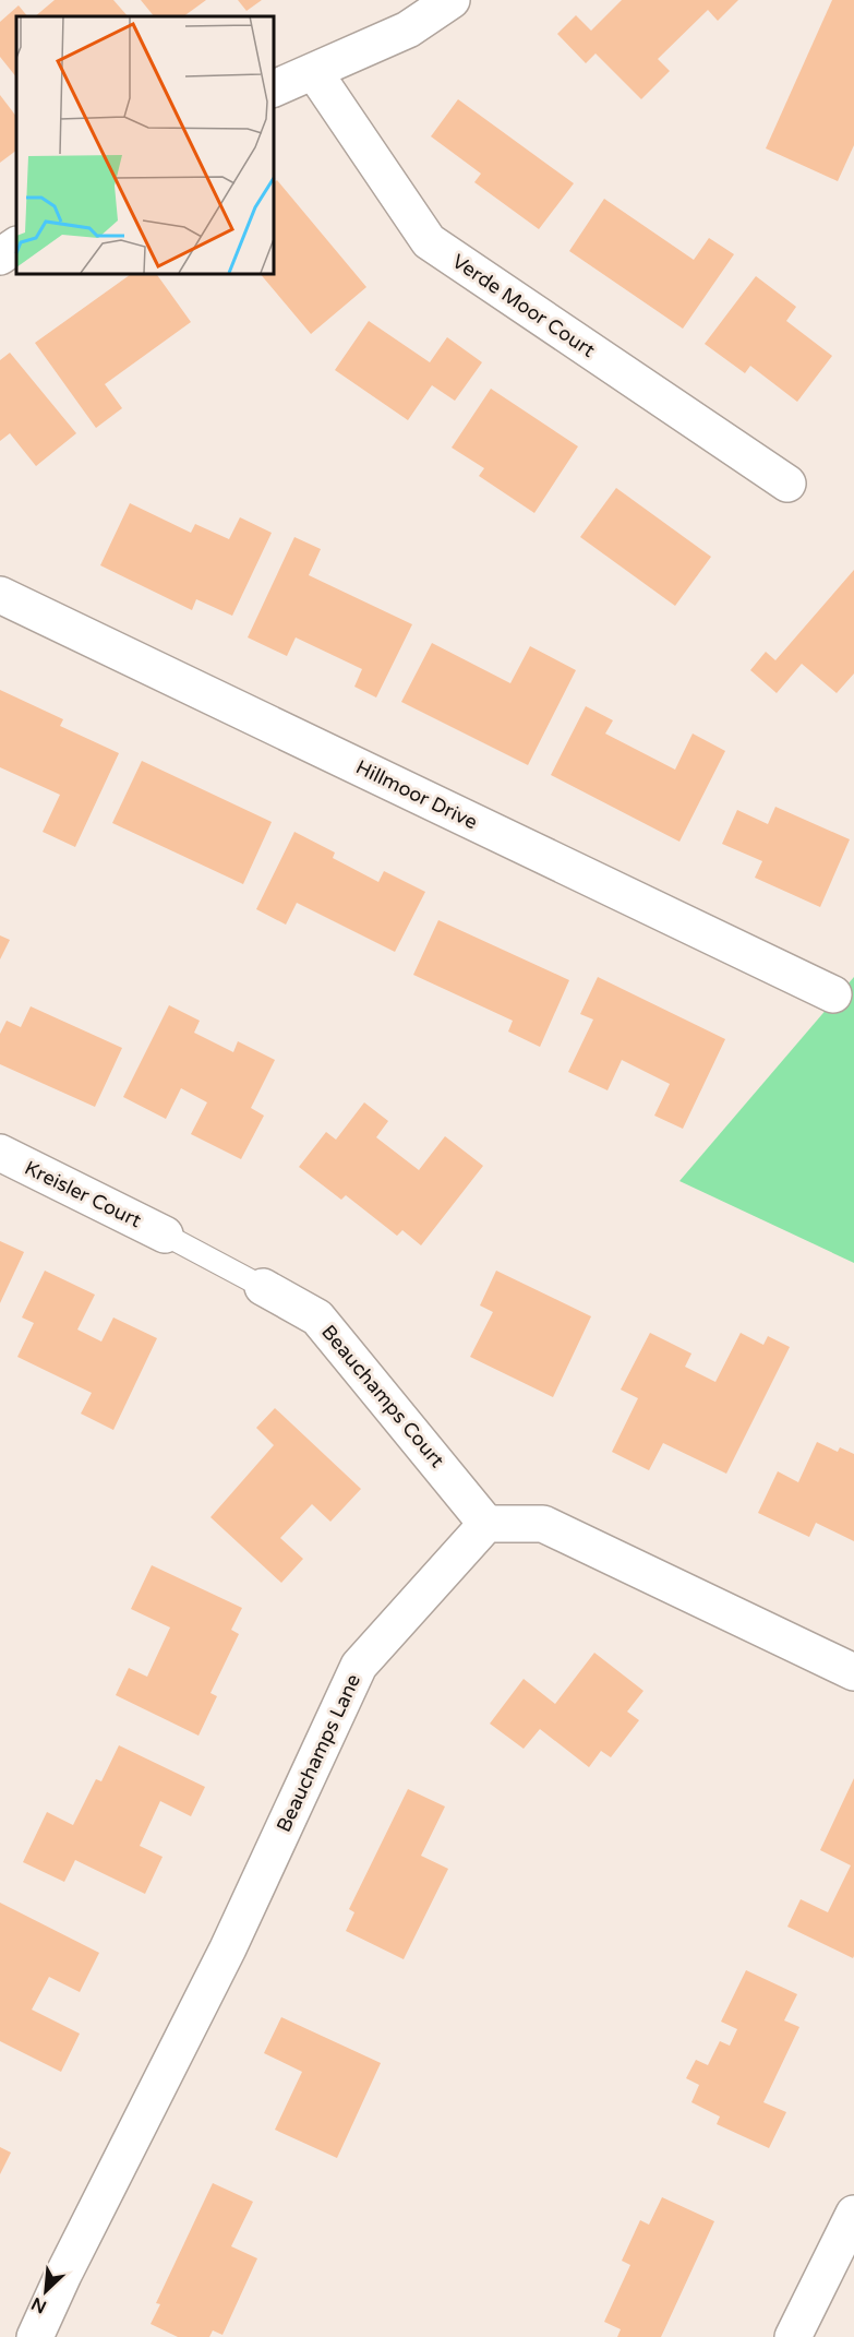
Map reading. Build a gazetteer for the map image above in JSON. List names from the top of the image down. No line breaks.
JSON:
{"streets":{"street":["Verde Moor Court","Hillmoor Drive","Kreisler Court","Beauchamps Court","Beauchamps Lane"]},"crossings":[["Beauchamps Court","Beauchamps Lane"]],"north":"bottom left"}
